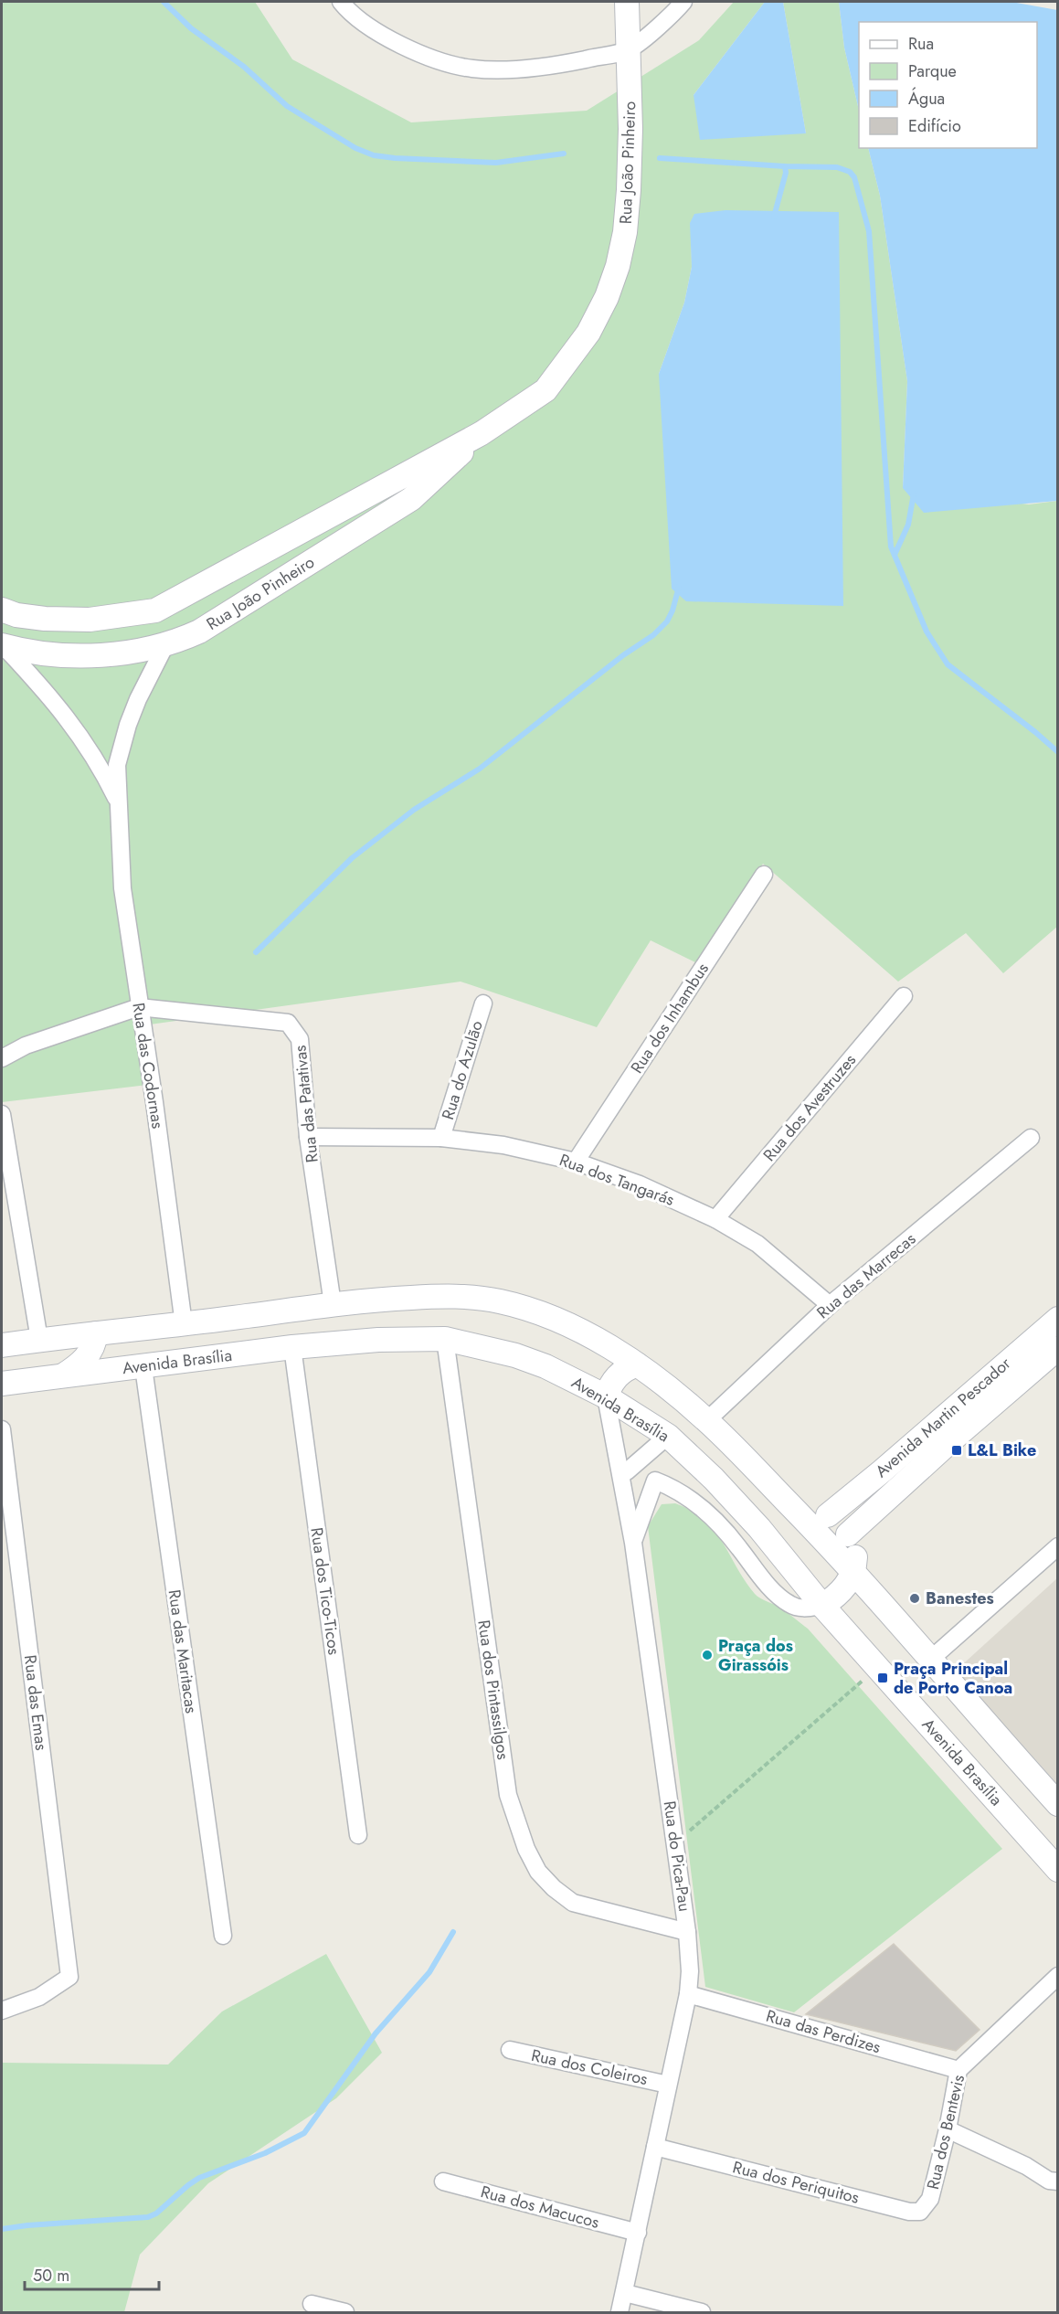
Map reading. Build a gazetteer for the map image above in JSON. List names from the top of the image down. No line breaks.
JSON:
{"streets":{"street":["Rua João Pinheiro","Rua dos Inhambus","Rua das Codornas","Rua do Azulão","Rua das Patativas","Rua dos Avestruzes","Rua dos Tangarás","Rua das Marrecas","Avenida Brasília","Avenida Martin Pescador","Rua dos Tico-Ticos","Rua das Maritacas","Rua dos Pintassilgos","Rua das Emas","Rua do Pica-Pau","Rua das Perdizes","Rua dos Coleiros","Rua dos Bentevis","Rua dos Periquitos","Rua dos Macucos"]},"crossings":[["Rua João Pinheiro","Rua das Codornas"],["Rua dos Inhambus","Rua dos Tangarás"],["Rua das Codornas","Rua das Patativas"],["Rua do Azulão","Rua dos Tangarás"],["Rua das Patativas","Rua dos Tangarás"],["Rua dos Avestruzes","Rua dos Tangarás"],["Rua dos Tangarás","Rua das Marrecas"],["Avenida Brasília","Rua dos Tico-Ticos"],["Avenida Brasília","Rua das Maritacas"],["Avenida Brasília","Rua dos Pintassilgos"],["Avenida Brasília","Rua do Pica-Pau"],["Rua dos Pintassilgos","Rua do Pica-Pau"],["Rua do Pica-Pau","Rua das Perdizes"],["Rua do Pica-Pau","Rua dos Coleiros"],["Rua do Pica-Pau","Rua dos Periquitos"],["Rua do Pica-Pau","Rua dos Macucos"],["Rua das Perdizes","Rua dos Bentevis"],["Rua dos Bentevis","Rua dos Periquitos"]],"places":{"transit":["L&L Bike","Praça Principal de Porto Canoa"],"other":["Banestes","Praça dos Girassóis"]},"legend":["Rua","Parque","Água","Edifício"],"scale_bar":"50 m"}
